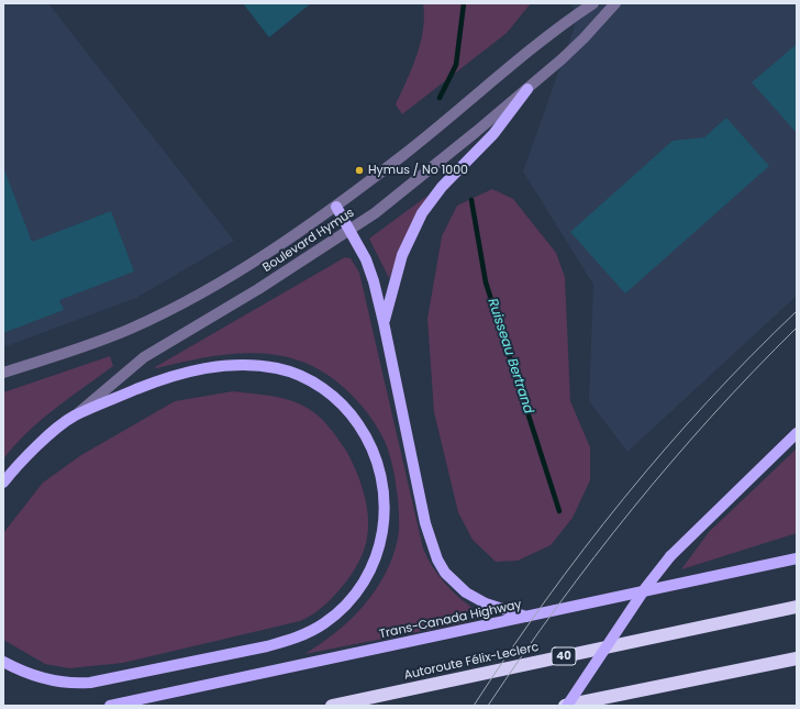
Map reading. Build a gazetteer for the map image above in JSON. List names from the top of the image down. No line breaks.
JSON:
{"streets":{"highway":["40","Autoroute Félix-Leclerc"],"main road":["Boulevard Hymus","Trans-Canada Highway"]},"water":["Ruisseau Bertrand"],"places":["Hymus / No 1000"]}
